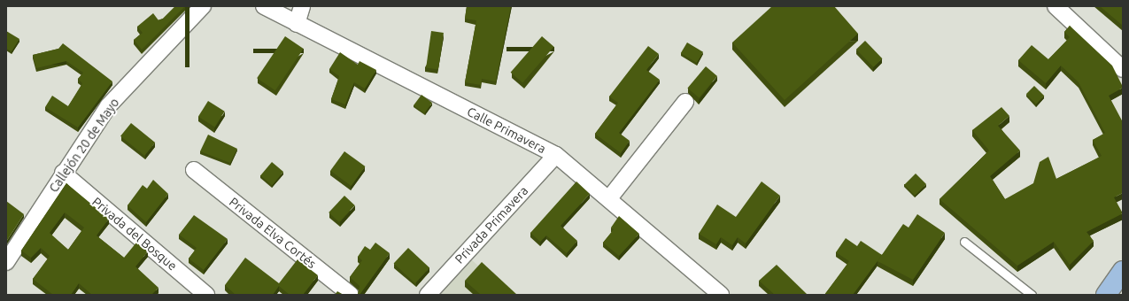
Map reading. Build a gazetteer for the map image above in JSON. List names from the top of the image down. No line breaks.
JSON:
{"streets":{"street":["Calle Primavera","Callejón 20 de Mayo","Privada Primavera","Privada Elva Cortés","Privada del Bosque"]},"crossings":[["Calle Primavera","Privada Primavera"],["Callejón 20 de Mayo","Privada del Bosque"]]}
